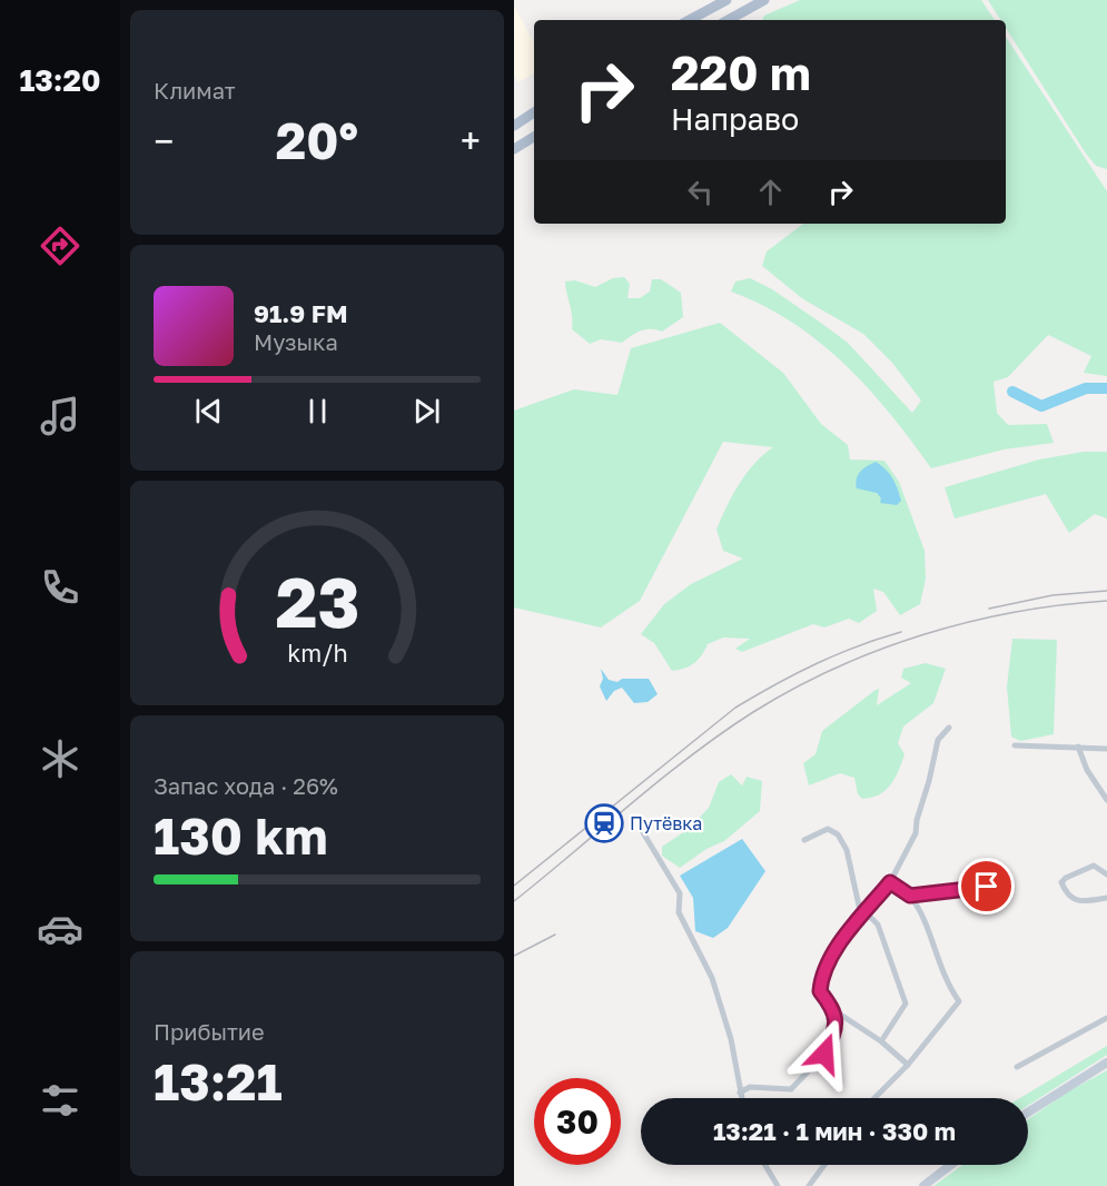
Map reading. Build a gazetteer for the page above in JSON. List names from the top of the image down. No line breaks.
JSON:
{"places":{"station":["Путёвка"]},"page":{"tabs":"13:20","tile":["Климат",["Запас хода · 26%","130 km"],["Прибытие","13:21"]],"turn":["220 m","Направо"],"heat":["−","20°","+"],"song":["91.9 FM","Музыка"],"limit":"30","trip":"13:21 · 1 мин · 330 m","gauge":["23","km/h"]}}
